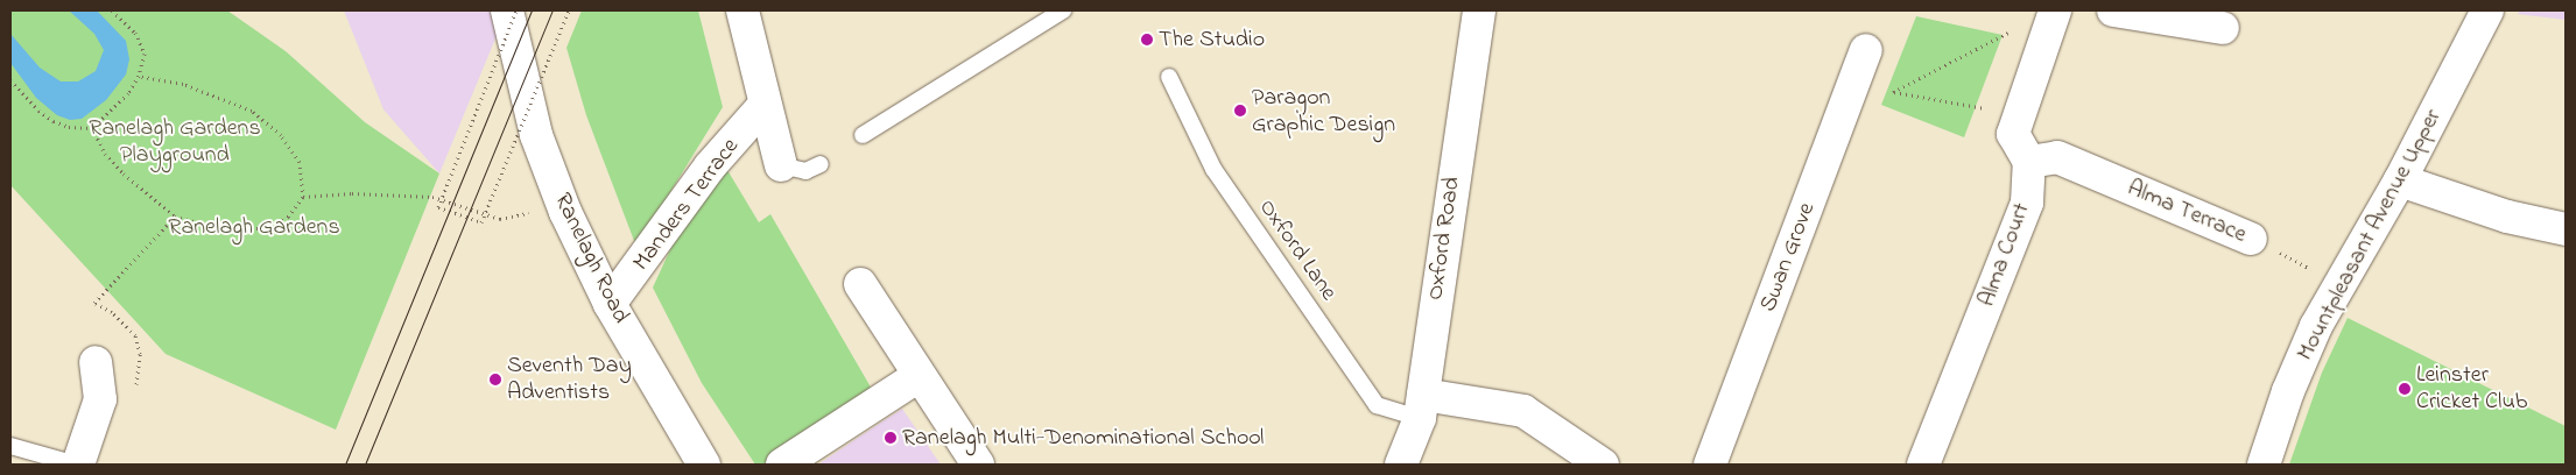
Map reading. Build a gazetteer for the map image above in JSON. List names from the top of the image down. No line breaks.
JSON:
{"streets":{"street":["Manders Terrace","Alma Terrace","Mountpleasant Avenue Upper","Oxford Road","Alma Court","Swan Grove","Ranelagh Road"],"lane":["Oxford Lane"]},"crossings":[["Manders Terrace","Ranelagh Road"],["Alma Terrace","Mountpleasant Avenue Upper"],["Alma Terrace","Alma Court"],["Oxford Road","Oxford Lane"]],"parks":["Ranelagh Gardens Playground","Ranelagh Gardens"],"places":["The Studio","Paragon Graphic Design","Seventh Day Adventists","Leinster Cricket Club","Ranelagh Multi-Denominational School"]}
